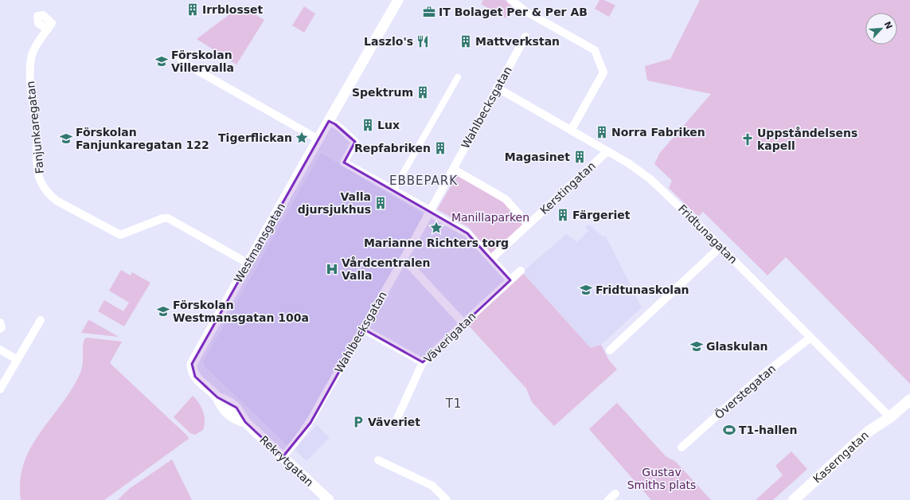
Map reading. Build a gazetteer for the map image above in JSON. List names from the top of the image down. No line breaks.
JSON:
{"streets":{"main road":["Kaserngatan"],"street":["Wahlbecksgatan","Fanjunkaregatan","Kerstingatan","Fridtunagatan","Westmansgatan","Väverigatan","Överstegatan","Rekrytgatan"]},"crossings":[["Wahlbecksgatan","Fridtunagatan"],["Wahlbecksgatan","Rekrytgatan"],["Fanjunkaregatan","Westmansgatan"],["Kerstingatan","Fridtunagatan"],["Fridtunagatan","Överstegatan"],["Fridtunagatan","Kaserngatan"],["Westmansgatan","Rekrytgatan"]],"districts":["EBBEPARK","T1"],"parks":["Manillaparken","Gustav Smiths plats"],"places":{"building":["Irrblosset","Mattverkstan","Spektrum","Lux","Norra Fabriken","Repfabriken","Magasinet","Valla djursjukhus","Färgeriet"],"office":["IT Bolaget Per & Per AB"],"restaurant":["Laszlo's"],"school or university":["Förskolan Villervalla","Förskolan Fanjunkaregatan 122","Fridtunaskolan","Förskolan Westmansgatan 100a","Glaskulan"],"place":["Tigerflickan","Marianne Richters torg"],"church":["Uppståndelsens kapell"],"hospital":["Vårdcentralen Valla"],"parking":["Väveriet"],"sports":["T1-hallen"]},"north":"top right"}
